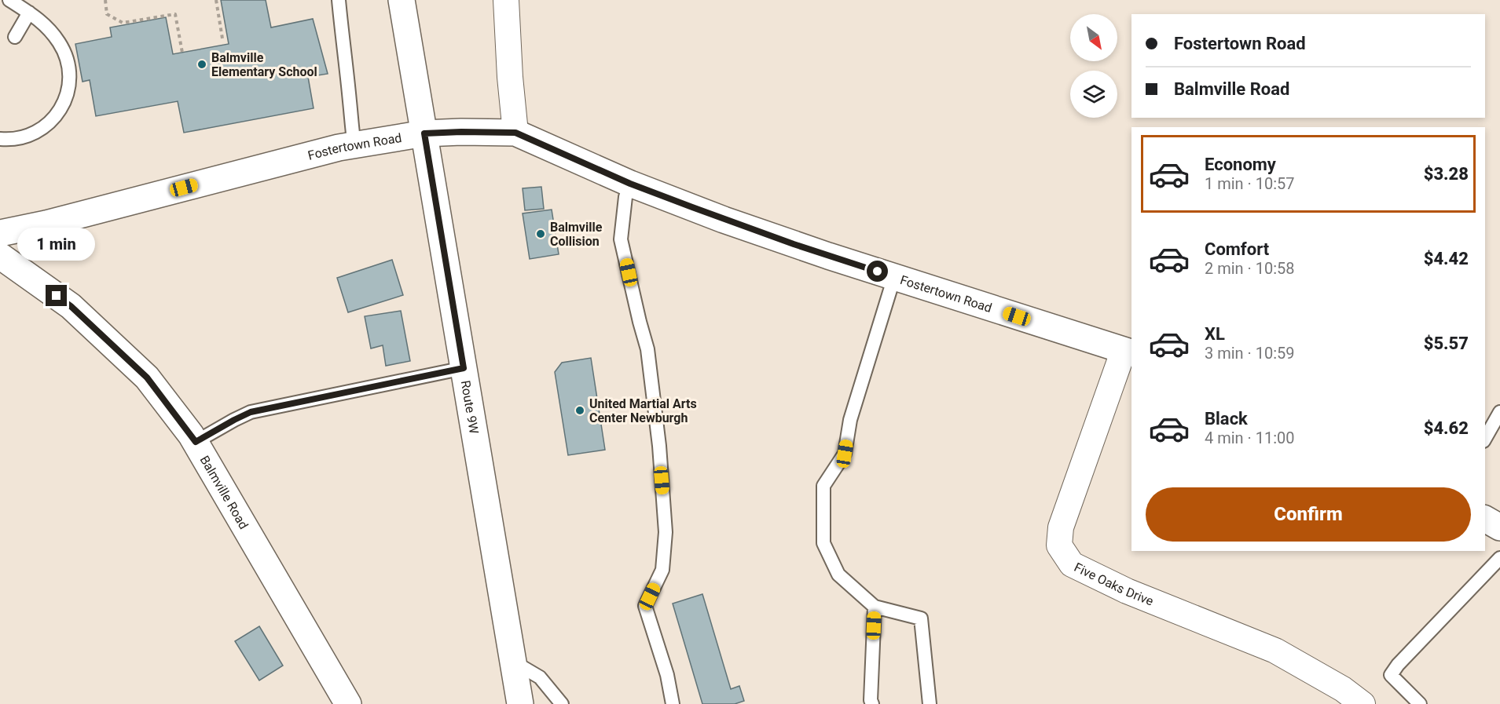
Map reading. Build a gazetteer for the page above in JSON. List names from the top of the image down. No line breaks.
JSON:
{"streets":{"main road":["Fostertown Road","Route 9W","Balmville Road"],"street":["Five Oaks Drive"]},"crossings":[["Fostertown Road","Route 9W"],["Fostertown Road","Five Oaks Drive"]],"places":["Balmville Elementary School","Balmville Collision","United Martial Arts Center Newburgh"],"north":"bottom right","page":{"banner":["Fostertown Road","Balmville Road"],"list":[{"name":"Economy","note":"1 min · 10:57","value":"$3.28"},{"name":"Comfort","note":"2 min · 10:58","value":"$4.42"},{"name":"XL","note":"3 min · 10:59","value":"$5.57"},{"name":"Black","note":"4 min · 11:00","value":"$4.62"}],"bubble":"1 min","buttons":"Confirm"}}
